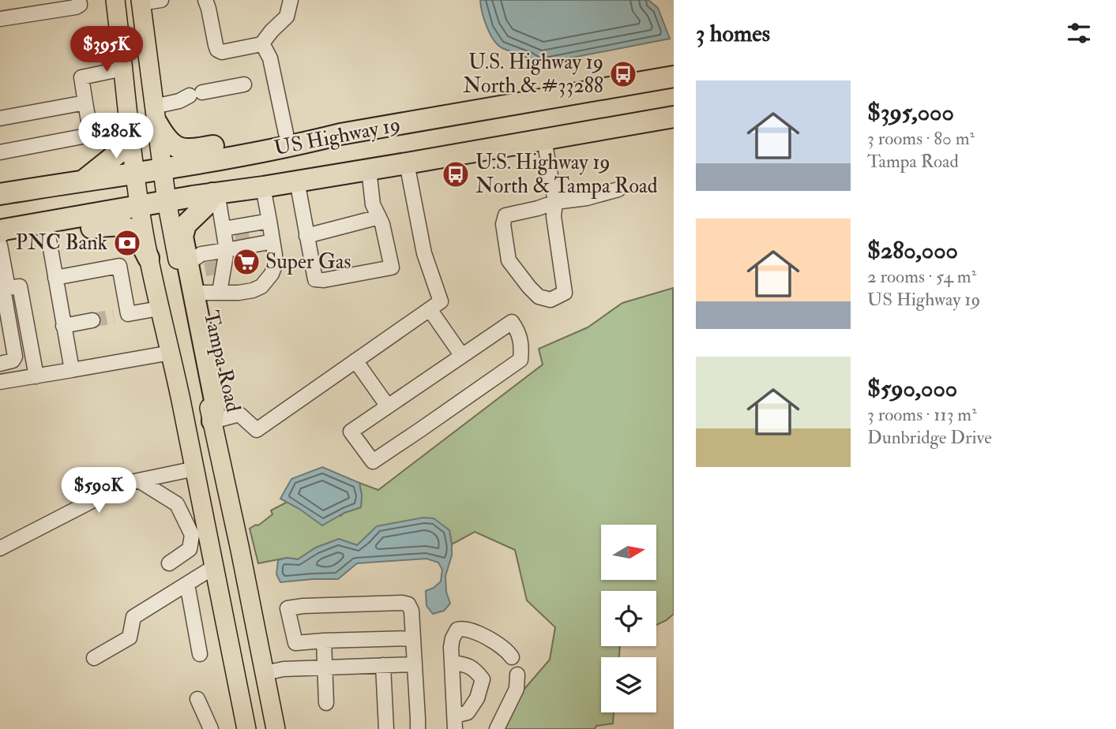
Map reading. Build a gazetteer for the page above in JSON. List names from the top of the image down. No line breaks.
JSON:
{"streets":{"highway":["US Highway 19"],"main road":["Tampa Road"]},"crossings":[["US Highway 19","Tampa Road"]],"places":{"bus stop":["U.S. Highway 19 North & #33288","U.S. Highway 19 North & Tampa Road"],"bank":["PNC Bank"],"supermarket":["Super Gas"]},"north":"right","page":{"heading":"3 homes","price":["$395K","$280K","$590K"],"list":[{"name":"$395,000","note":"3 rooms · 80 m² · Tampa Road"},{"name":"$280,000","note":"2 rooms · 54 m² · US Highway 19"},{"name":"$590,000","note":"3 rooms · 113 m² · Dunbridge Drive"}]}}
